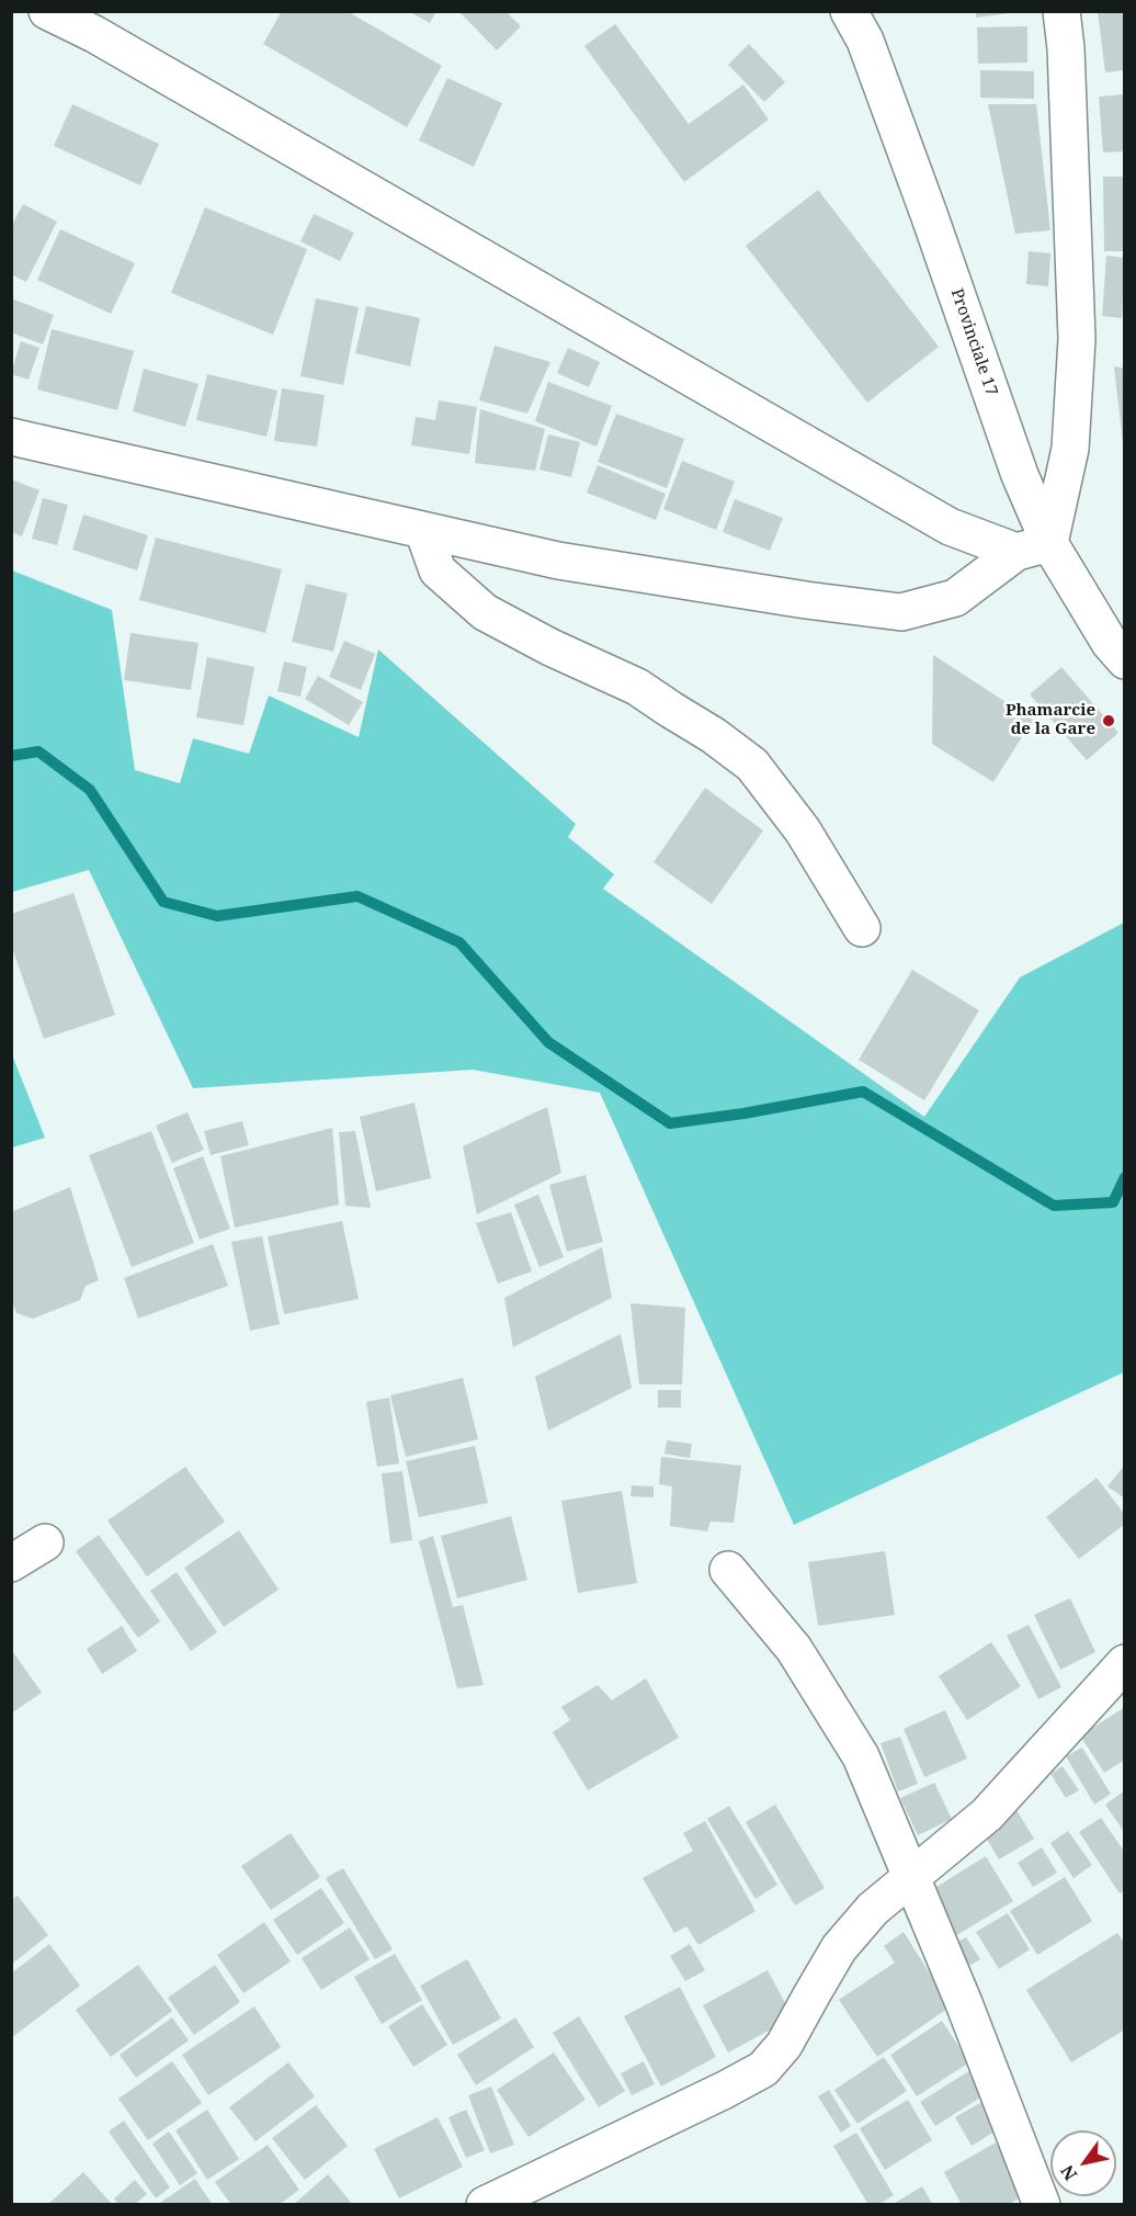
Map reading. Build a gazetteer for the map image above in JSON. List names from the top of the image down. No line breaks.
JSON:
{"streets":{"street":["Provinciale 17"]},"places":["Phamarcie de la Gare"],"north":"bottom left"}
